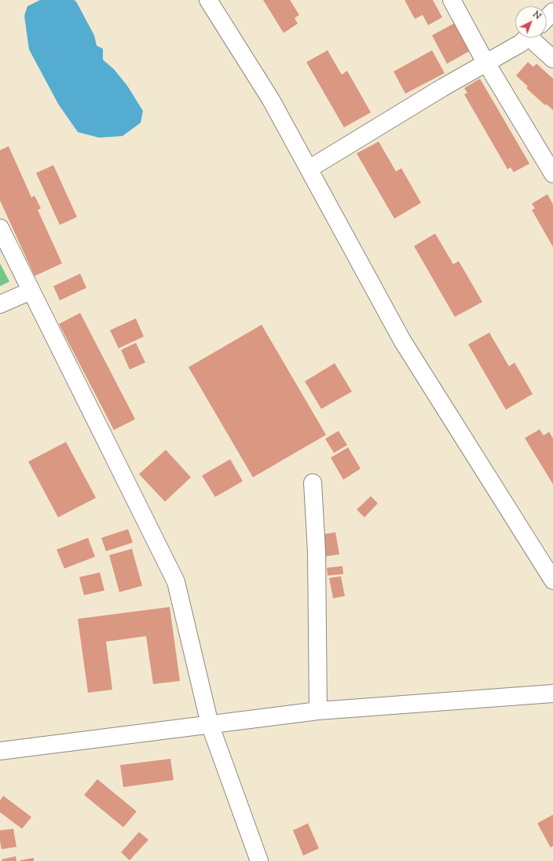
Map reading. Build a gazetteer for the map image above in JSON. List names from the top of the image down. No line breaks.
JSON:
{"north":"top right"}
